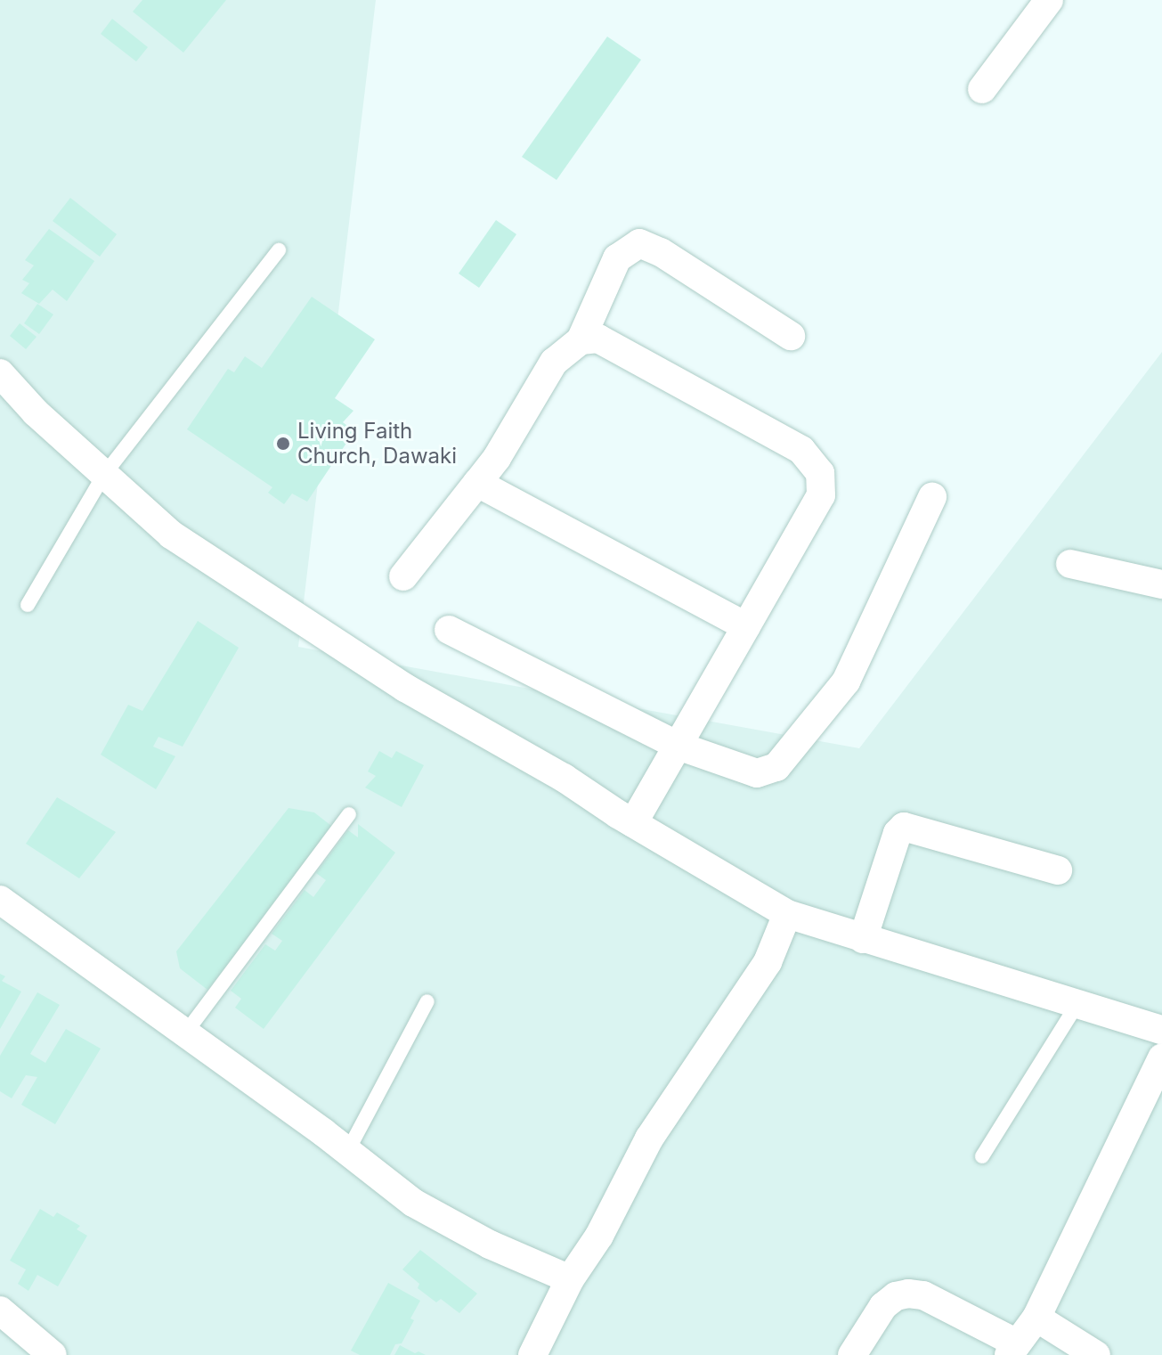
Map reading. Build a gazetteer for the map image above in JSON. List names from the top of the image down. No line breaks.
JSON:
{"places":["Living Faith Church, Dawaki"]}
